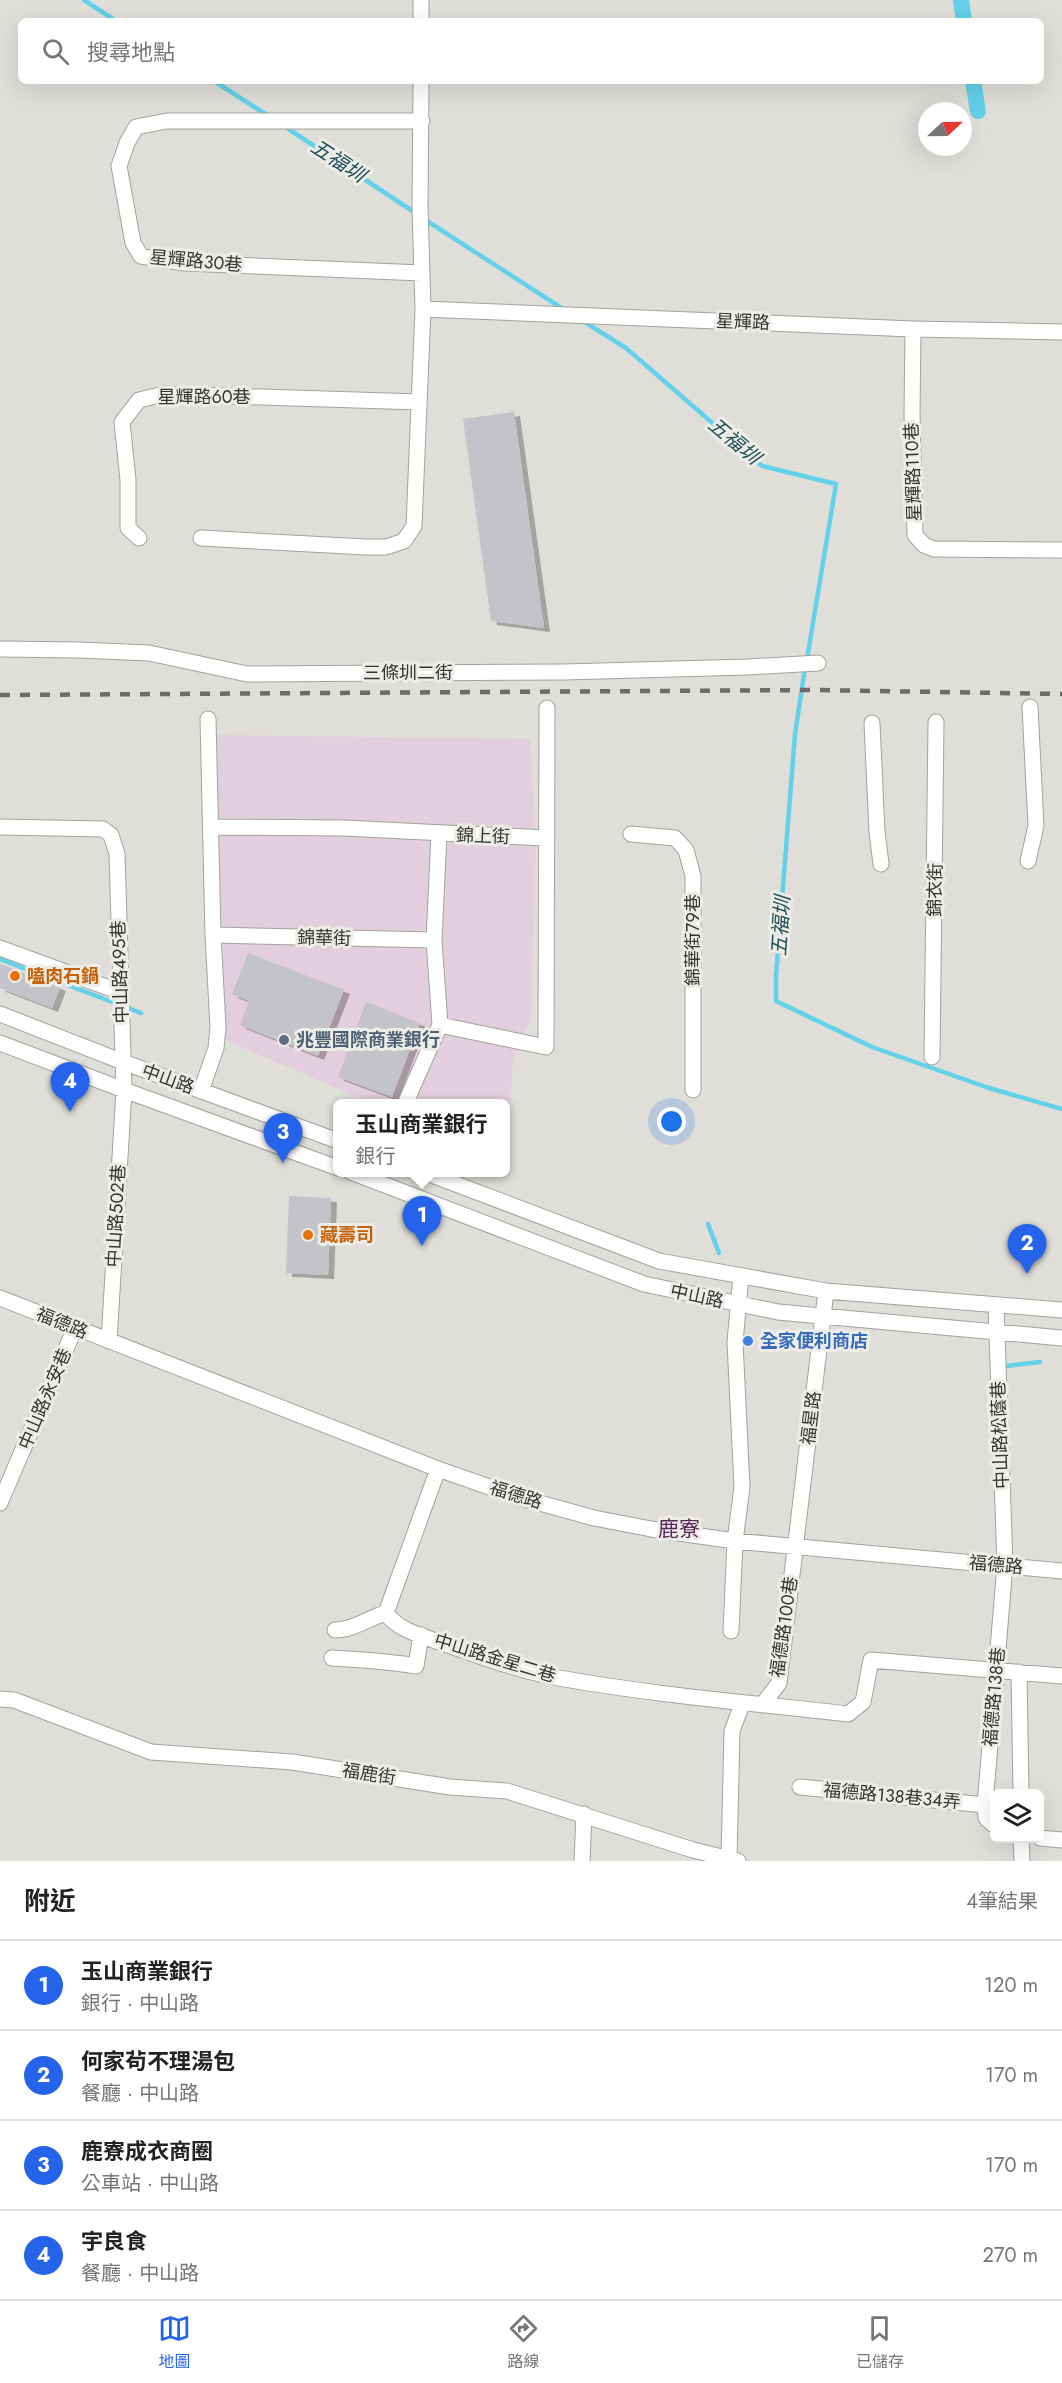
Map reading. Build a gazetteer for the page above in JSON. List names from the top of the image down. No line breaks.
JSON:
{"streets":{"street":["星輝路30巷","星輝路","星輝路60巷","星輝路110巷","三條圳二街","錦上街","錦衣街","錦華街","錦華街79巷","中山路495巷","中山路","中山路502巷","福德路","中山路永安巷","福星路","中山路松蔭巷","福德路100巷","中山路金星二巷","福德路138巷","福鹿街","福德路138巷34弄"]},"crossings":[["星輝路","星輝路110巷"],["中山路495巷","中山路"],["中山路495巷","中山路502巷"],["中山路","中山路502巷"],["中山路","福星路"],["中山路","中山路松蔭巷"],["中山路502巷","福德路"],["福德路","中山路永安巷"],["福德路","福星路"],["福德路","中山路松蔭巷"],["福德路","福德路100巷"],["福德路","福德路138巷"],["福星路","福德路100巷"],["中山路松蔭巷","福德路138巷"],["福德路100巷","中山路金星二巷"],["中山路金星二巷","福德路138巷"],["福德路138巷","福德路138巷34弄"]],"districts":["鹿寮"],"water":["五福圳"],"places":["嗑肉石鍋","兆豐國際商業銀行","藏壽司","全家便利商店"],"north":"right","page":{"search":"搜尋地點","pins":["4","3","1","2"],"popup":["玉山商業銀行","銀行"],"heading":["附近","4筆結果"],"list":[{"mark":"1","name":"玉山商業銀行","note":"銀行 · 中山路","value":"120 m"},{"mark":"2","name":"何家茍不理湯包","note":"餐廳 · 中山路","value":"170 m"},{"mark":"3","name":"鹿寮成衣商圈","note":"公車站 · 中山路","value":"170 m"},{"mark":"4","name":"宇良食","note":"餐廳 · 中山路","value":"270 m"}],"nav":["地圖","路線","已儲存"]}}
